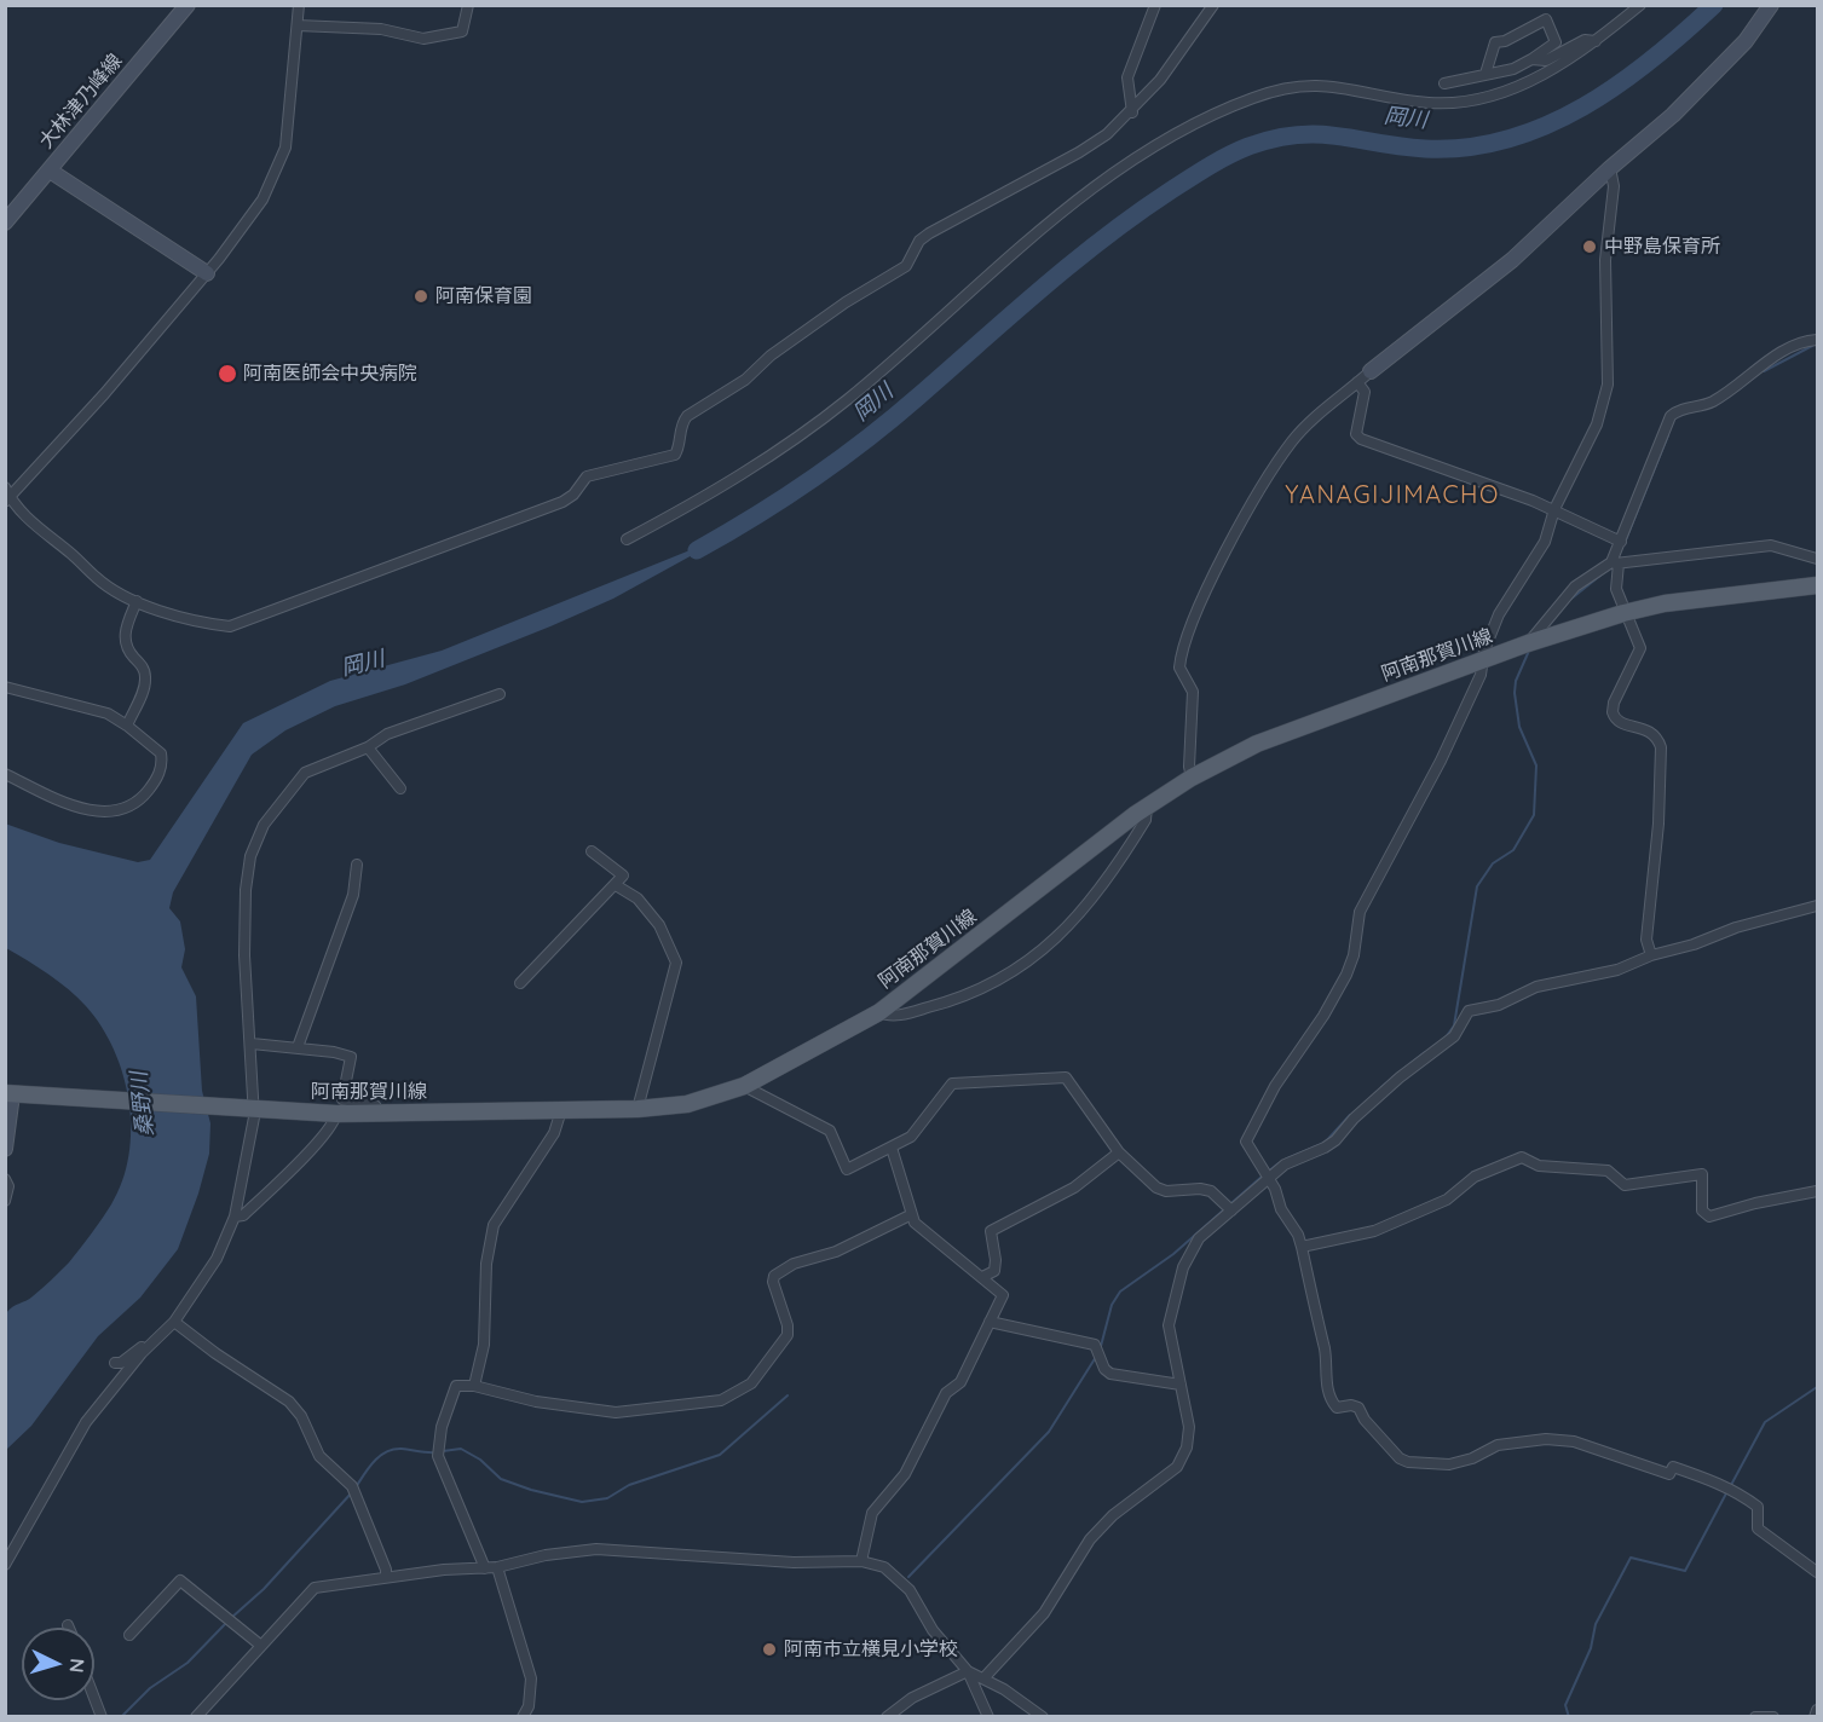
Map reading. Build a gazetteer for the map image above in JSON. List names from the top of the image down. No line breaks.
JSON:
{"streets":{"main road":["阿南那賀川線"],"street":["大林津乃峰線"]},"districts":["YANAGIJIMACHO"],"water":["岡川","桑野川"],"places":["中野島保育所","阿南保育園","阿南医師会中央病院","阿南市立横見小学校"],"north":"right"}
